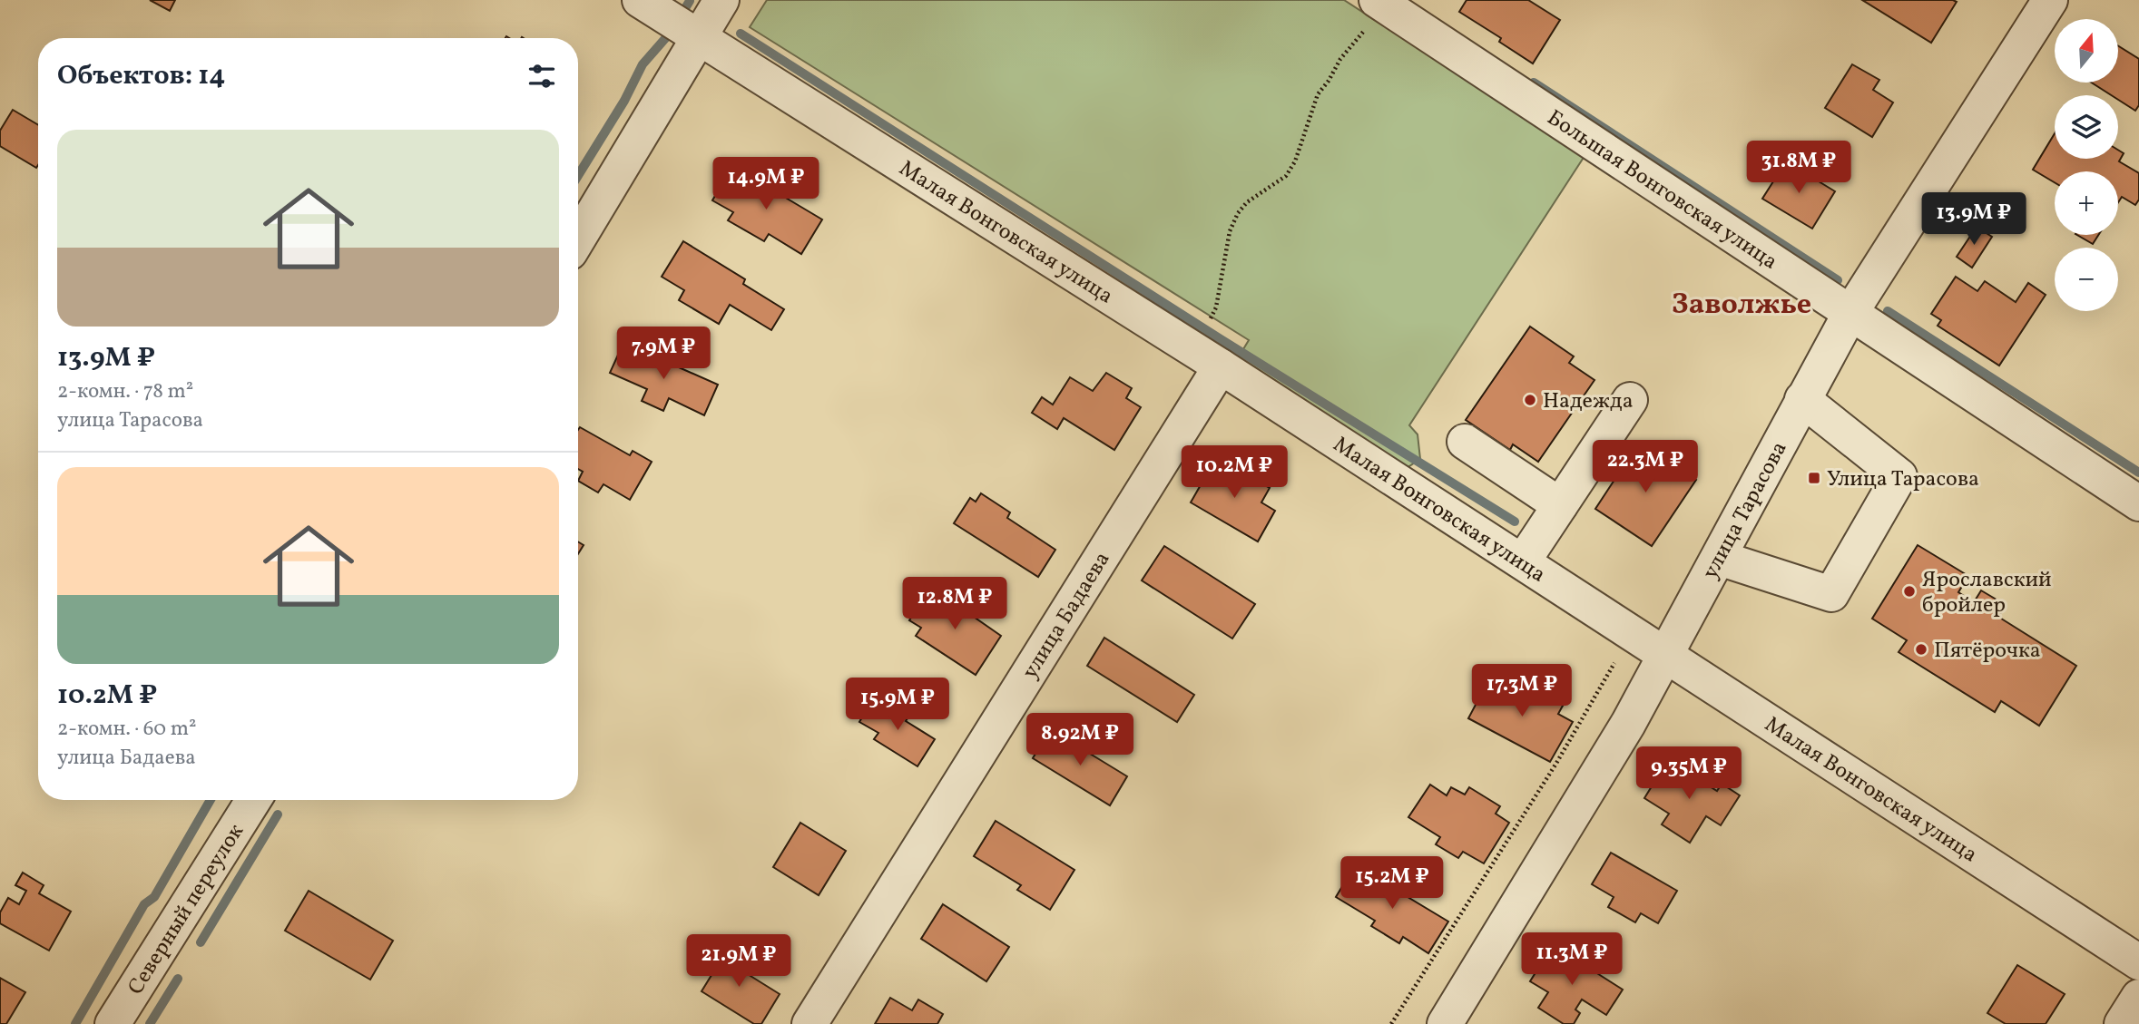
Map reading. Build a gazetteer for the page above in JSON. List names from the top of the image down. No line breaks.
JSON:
{"streets":{"street":["Большая Вонговская улица","Малая Вонговская улица","улица Тарасова","улица Бадаева","Северный переулок"]},"crossings":[["Большая Вонговская улица","улица Тарасова"],["Малая Вонговская улица","улица Тарасова"],["Малая Вонговская улица","улица Бадаева"]],"districts":["Заволжье"],"places":{"other":["Надежда","Ярославский бройлер","Пятёрочка"],"transit":["Улица Тарасова"]},"north":"top","page":{"map_buttons":["+","−"],"heading":"Объектов: 14","list":[{"name":"13.9M ₽","note":"2-комн. · 78 m² · улица Тарасова"},{"name":"10.2M ₽","note":"2-комн. · 60 m² · улица Бадаева"}],"price":["31.8M ₽","14.9M ₽","13.9M ₽","7.9M ₽","22.3M ₽","10.2M ₽","12.8M ₽","17.3M ₽","15.9M ₽","8.92M ₽","9.35M ₽","15.2M ₽","11.3M ₽","21.9M ₽"]}}
